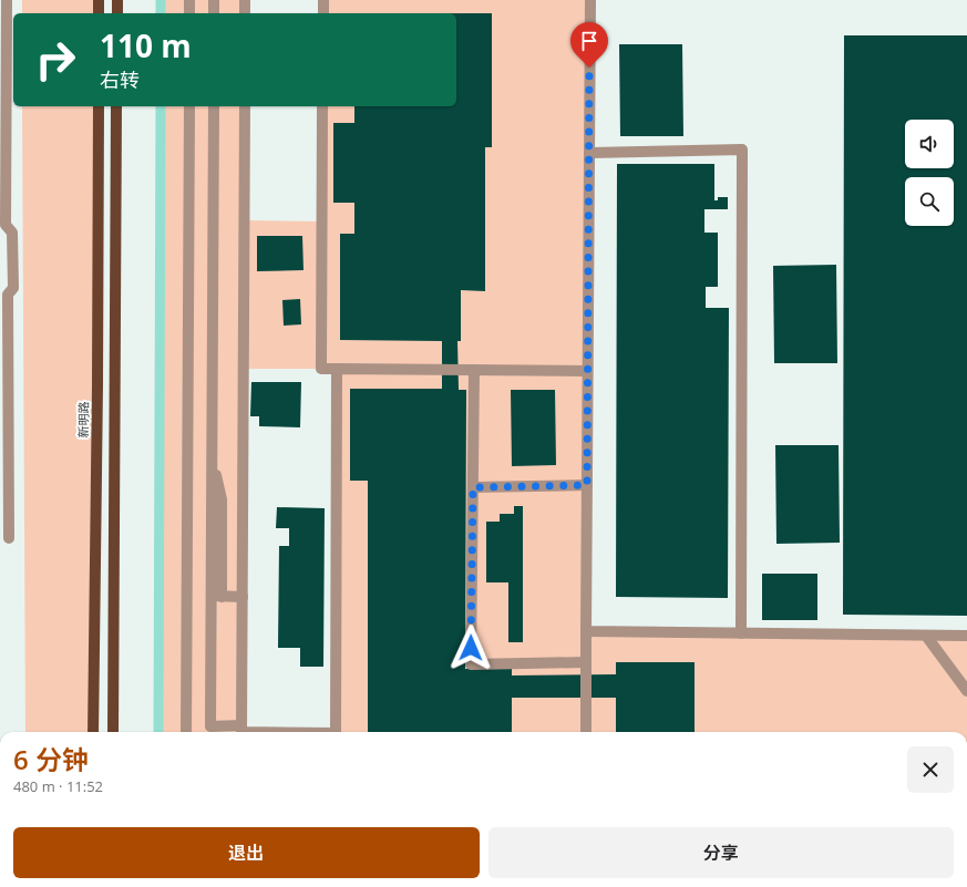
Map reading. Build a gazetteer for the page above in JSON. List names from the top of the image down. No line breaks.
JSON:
{"streets":{"main road":["新明路"]},"page":{"turn":["110 m","右转"],"heading":["6 分钟","480 m · 11:52"],"buttons":["退出","分享"]}}
